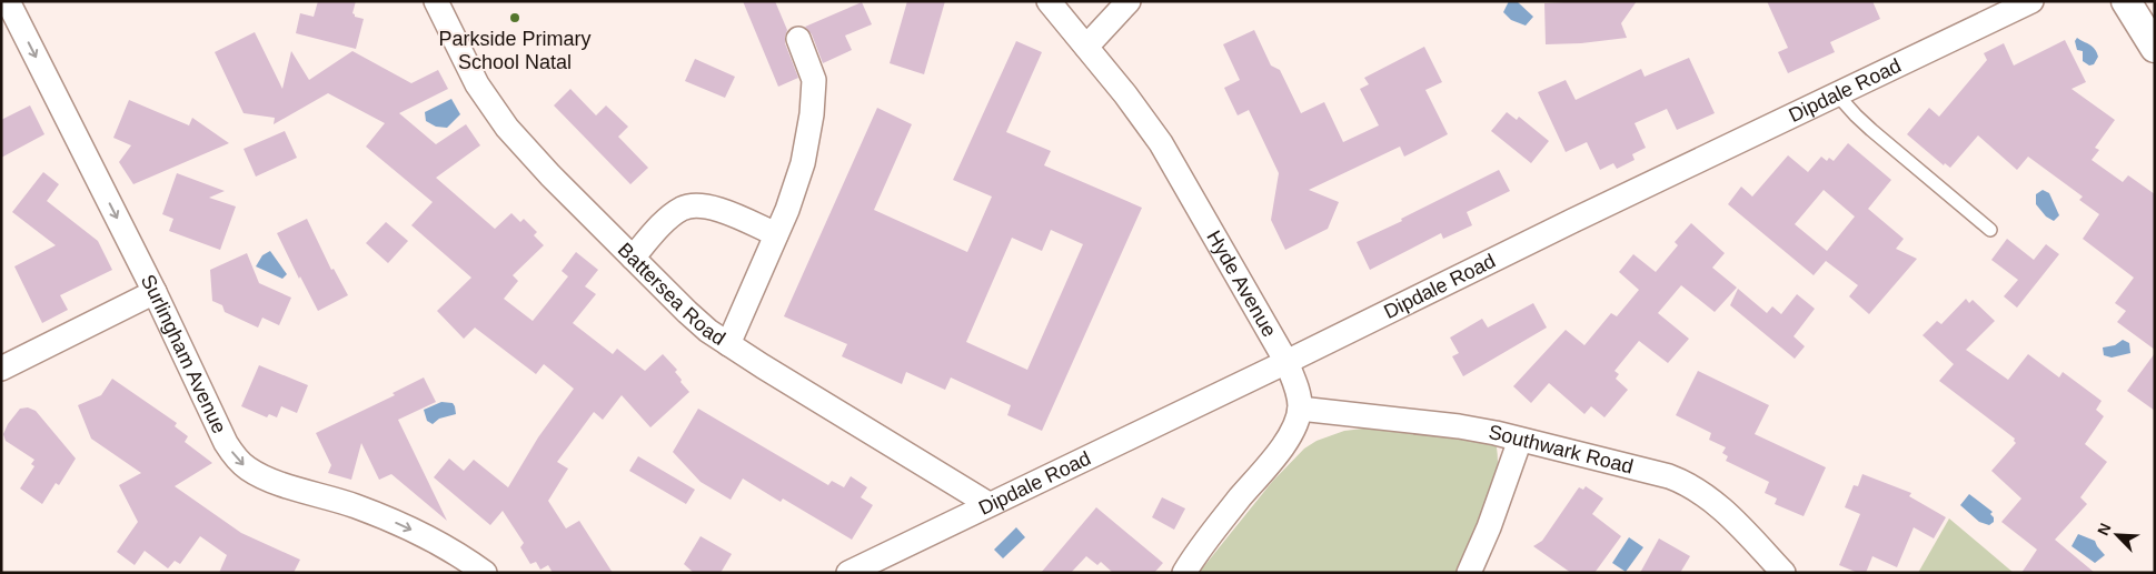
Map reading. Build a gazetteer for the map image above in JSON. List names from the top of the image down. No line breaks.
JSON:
{"streets":{"street":["Dipdale Road","Hyde Avenue","Battersea Road","Surlingham Avenue","Southwark Road"]},"crossings":[["Dipdale Road","Hyde Avenue"],["Dipdale Road","Battersea Road"],["Hyde Avenue","Southwark Road"]],"one_way":["Surlingham Avenue"],"places":["Parkside Primary School Natal"],"north":"top left"}
